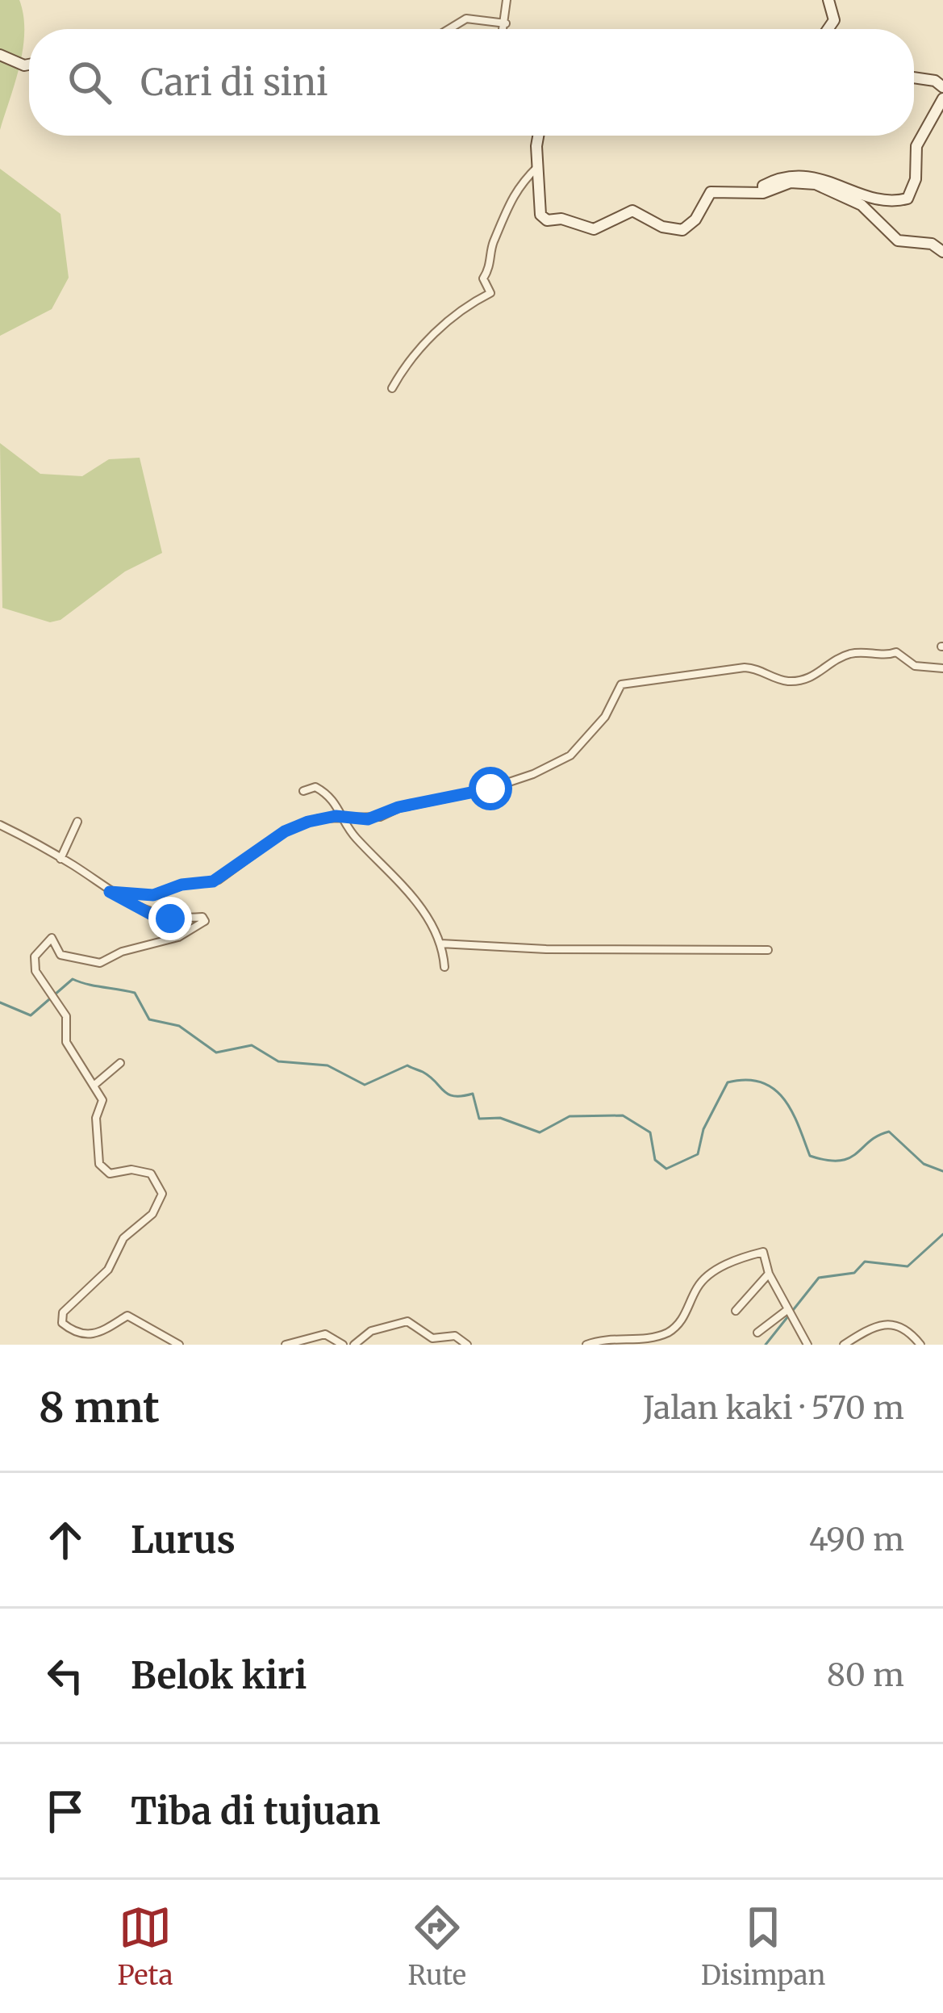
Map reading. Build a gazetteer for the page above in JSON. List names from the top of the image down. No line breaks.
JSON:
{"page":{"search":"Cari di sini","heading":["8 mnt","Jalan kaki · 570 m"],"list":[["Lurus","490 m"],["Belok kiri","80 m"],"Tiba di tujuan"],"nav":["Peta","Rute","Disimpan"]}}
